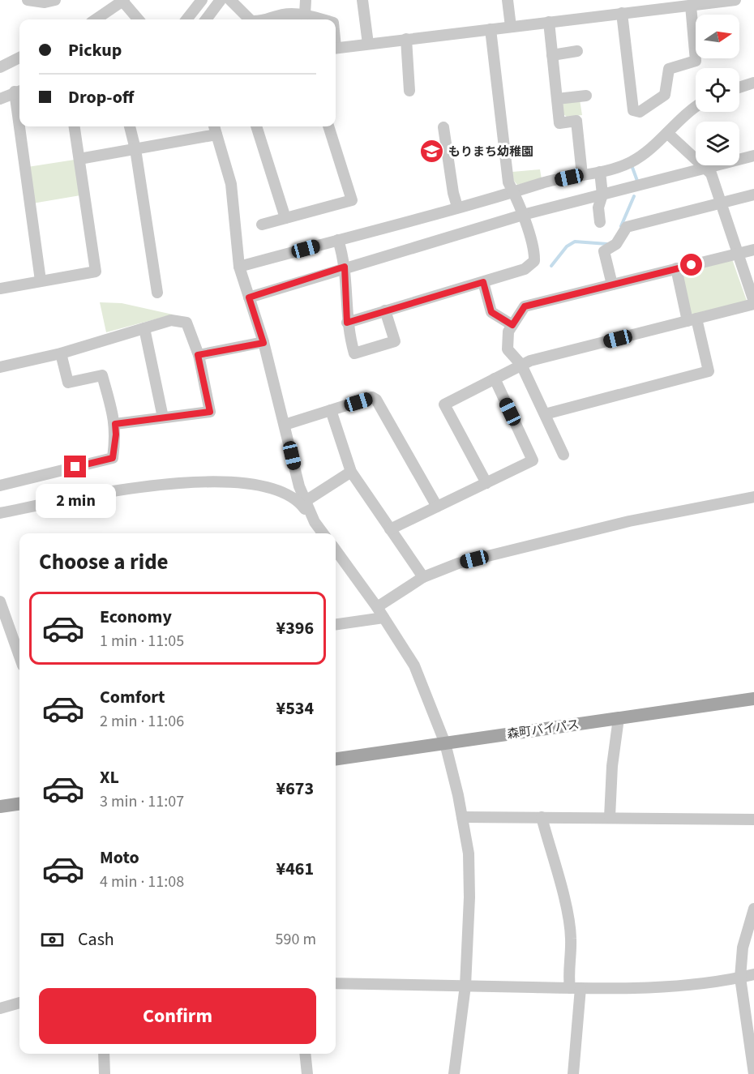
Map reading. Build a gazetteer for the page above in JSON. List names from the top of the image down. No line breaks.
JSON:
{"streets":{"main road":["森町バイパス"]},"places":{"school or university":["もりまち幼稚園"]},"north":"right","page":{"banner":["Pickup","Drop-off"],"bubble":"2 min","heading":"Choose a ride","list":[{"name":"Economy","note":"1 min · 11:05","value":"¥396"},{"name":"Comfort","note":"2 min · 11:06","value":"¥534"},{"name":"XL","note":"3 min · 11:07","value":"¥673"},{"name":"Moto","note":"4 min · 11:08","value":"¥461"}],"pay":["Cash","590 m"],"buttons":"Confirm"}}
